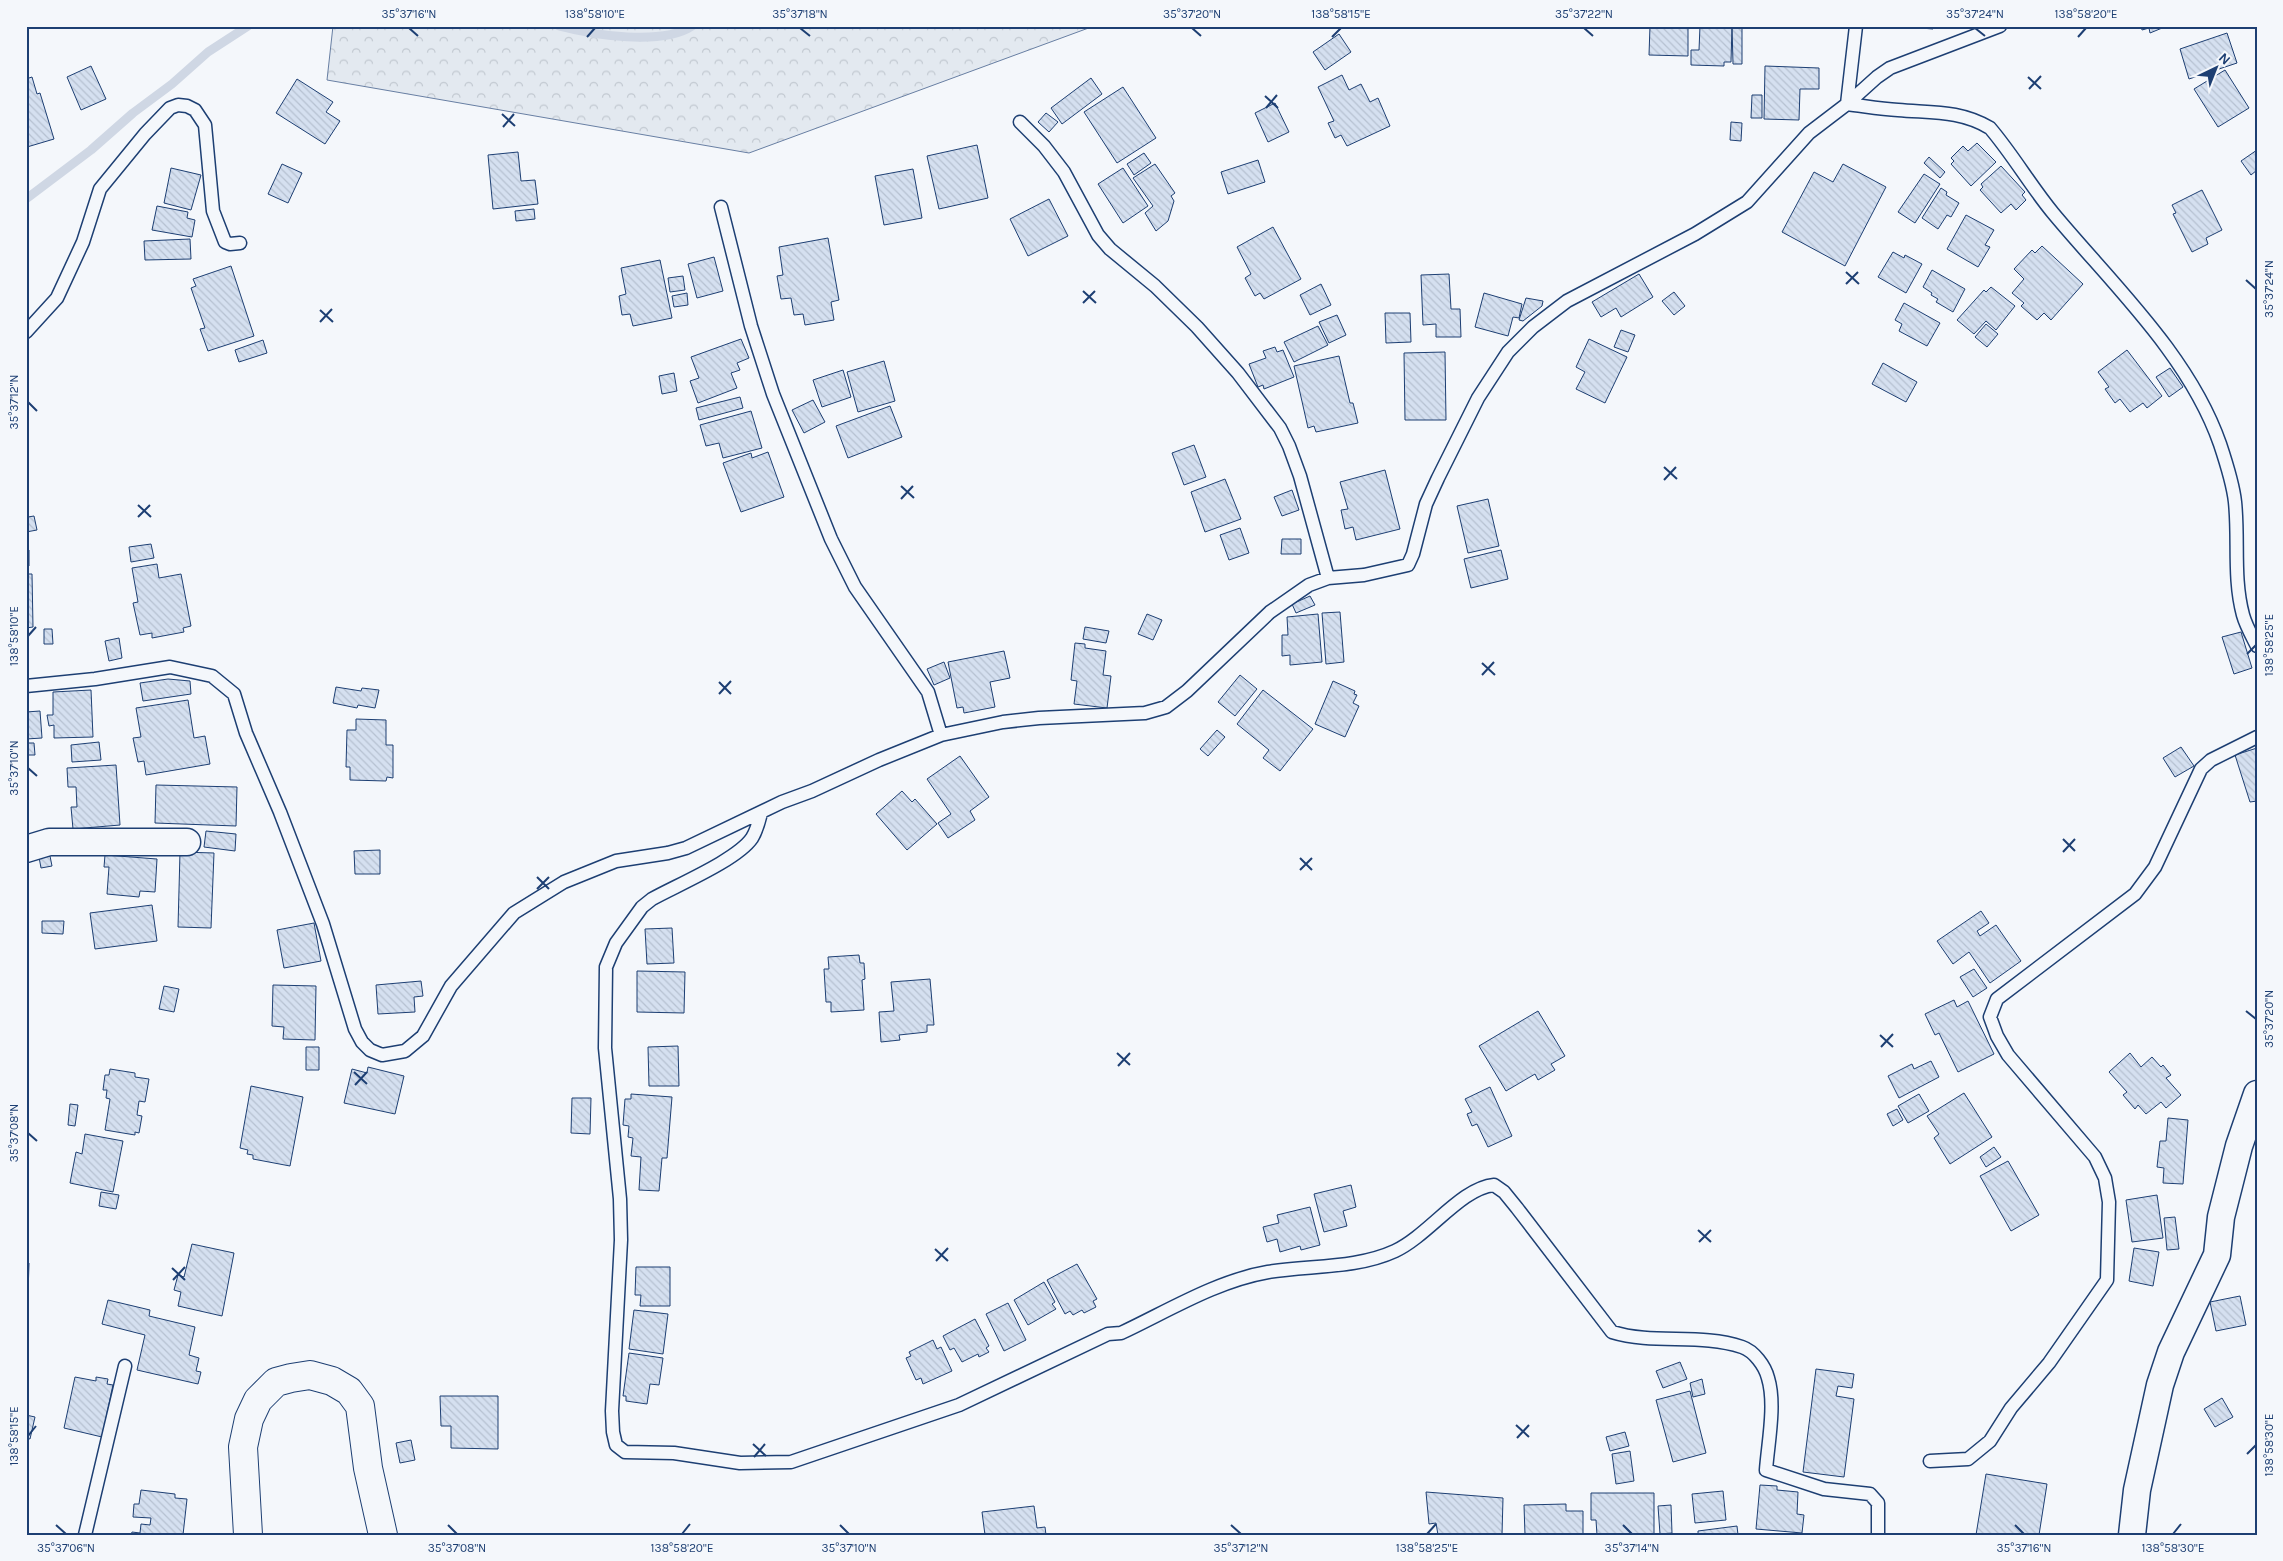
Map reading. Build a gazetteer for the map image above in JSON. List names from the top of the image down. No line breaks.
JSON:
{"north":"top right","coordinates":["35°37'16\"N","138°58'10\"E","35°37'18\"N","35°37'20\"N","138°58'15\"E","35°37'22\"N","35°37'24\"N","138°58'20\"E","35°37'12\"N","138°58'25\"E","35°37'10\"N","35°37'08\"N","138°58'30\"E","35°37'06\"N","35°37'14\"N"]}
